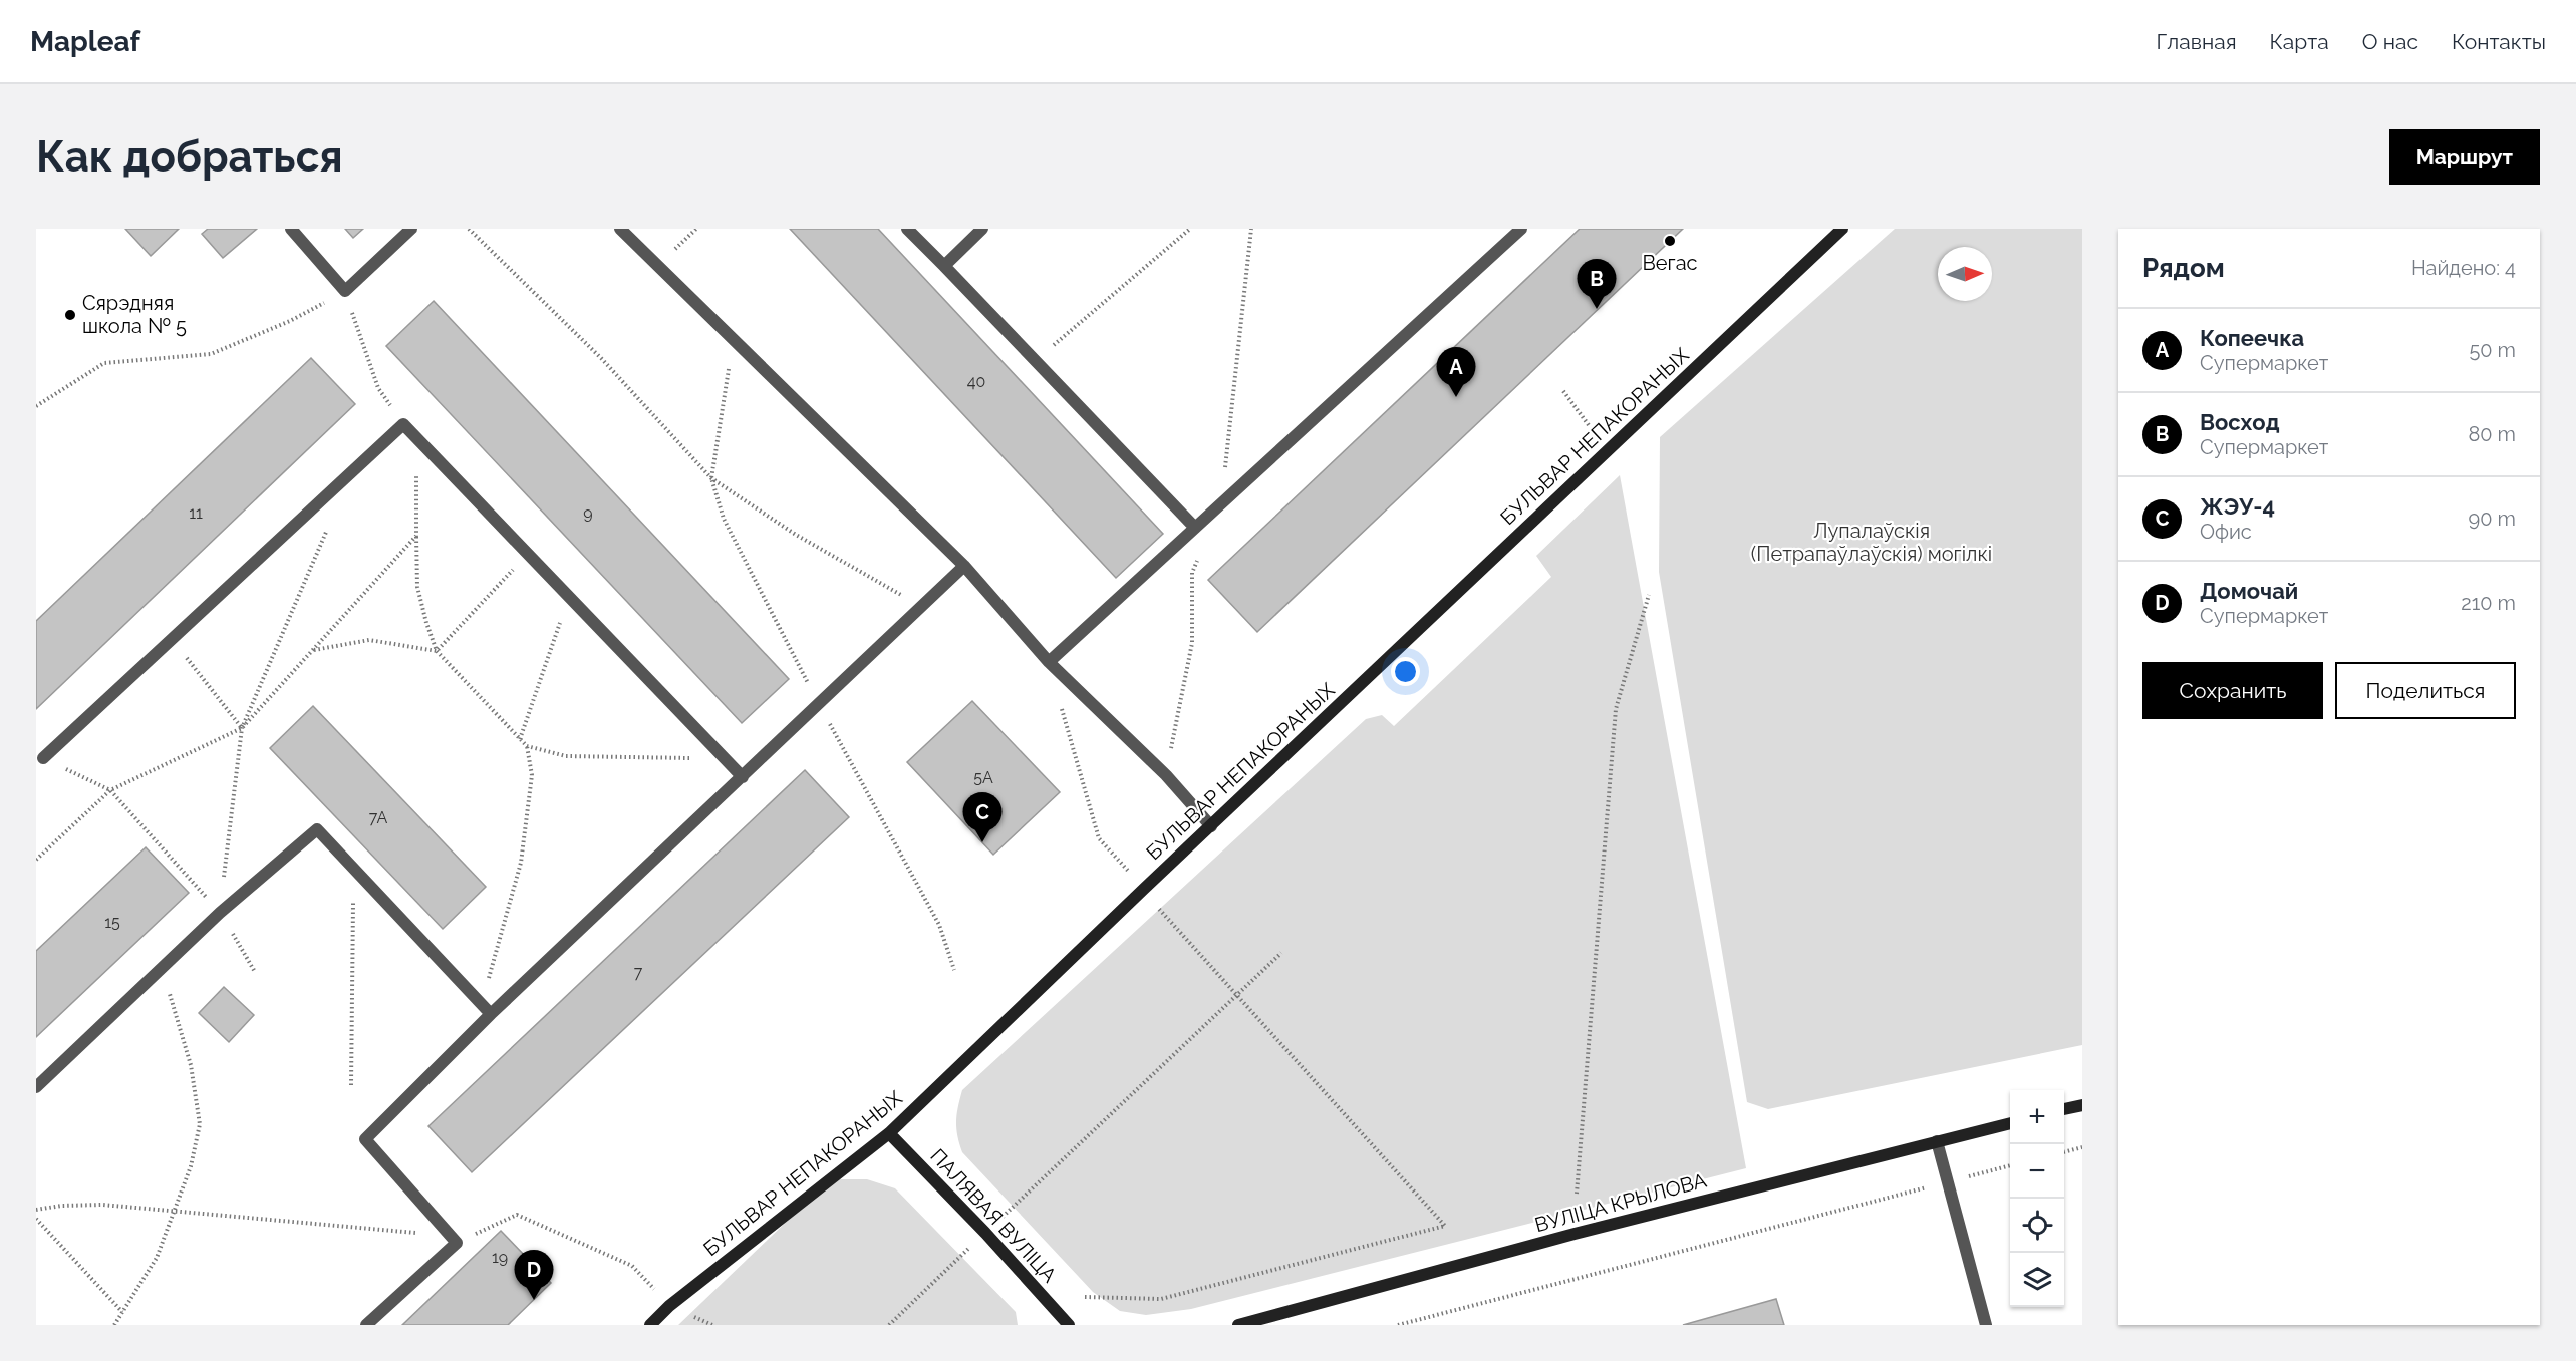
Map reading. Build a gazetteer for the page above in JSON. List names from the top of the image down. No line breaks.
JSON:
{"streets":{"main road":["БУЛЬВАР НЕПАКОРАНЫХ","ВУЛІЦА КРЫЛОВА","ПАЛЯВАЯ ВУЛІЦА"]},"crossings":[["БУЛЬВАР НЕПАКОРАНЫХ","ПАЛЯВАЯ ВУЛІЦА"]],"parks":["Лупалаўскія (Петрапаўлаўскія) могілкі"],"places":["Вегас","Сярэдняя школа № 5"],"house_numbers":["40","11","9","5А","7А","15","7","19"],"north":"right","page":{"header":"Mapleaf","nav":["Главная","Карта","О нас","Контакты"],"buttons":["Маршрут",["Сохранить","Поделиться"]],"title":"Как добраться","heading":["Рядом","Найдено: 4"],"pins":["B","A","C","D"],"list":[{"mark":"A","name":"Копеечка","note":"Супермаркет","value":"50 m"},{"mark":"B","name":"Восход","note":"Супермаркет","value":"80 m"},{"mark":"C","name":"ЖЭУ-4","note":"Офис","value":"90 m"},{"mark":"D","name":"Домочай","note":"Супермаркет","value":"210 m"}],"map_buttons":["+","−"]}}
